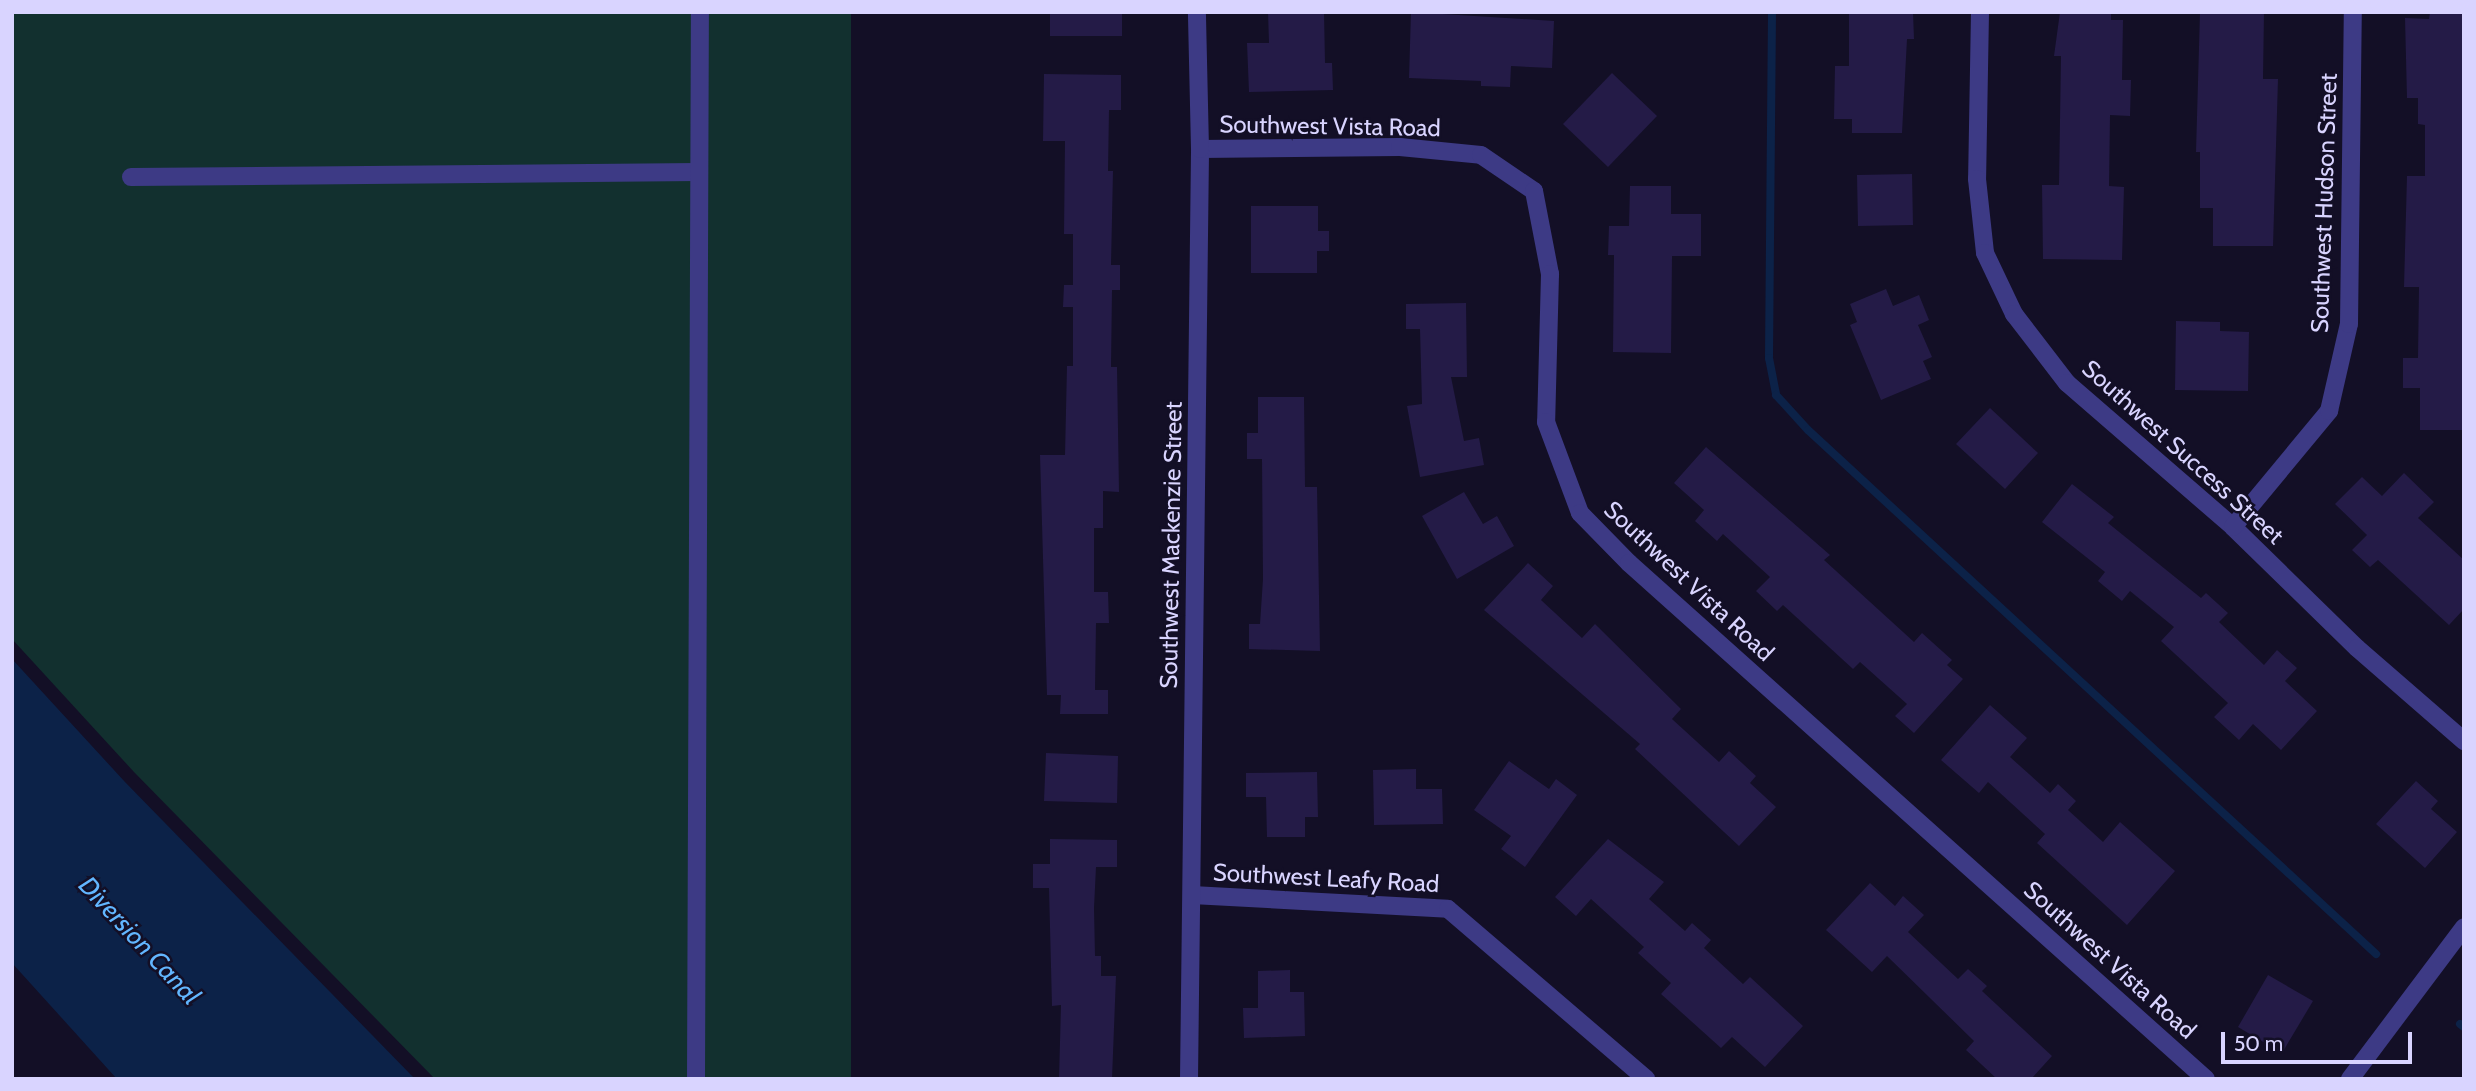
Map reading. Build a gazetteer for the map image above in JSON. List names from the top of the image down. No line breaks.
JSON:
{"streets":{"street":["Southwest Vista Road","Southwest Hudson Street","Southwest Success Street","Southwest Mackenzie Street","Southwest Leafy Road"]},"crossings":[["Southwest Vista Road","Southwest Mackenzie Street"],["Southwest Hudson Street","Southwest Success Street"],["Southwest Mackenzie Street","Southwest Leafy Road"]],"water":["Diversion Canal"],"scale_bar":"50 m"}
